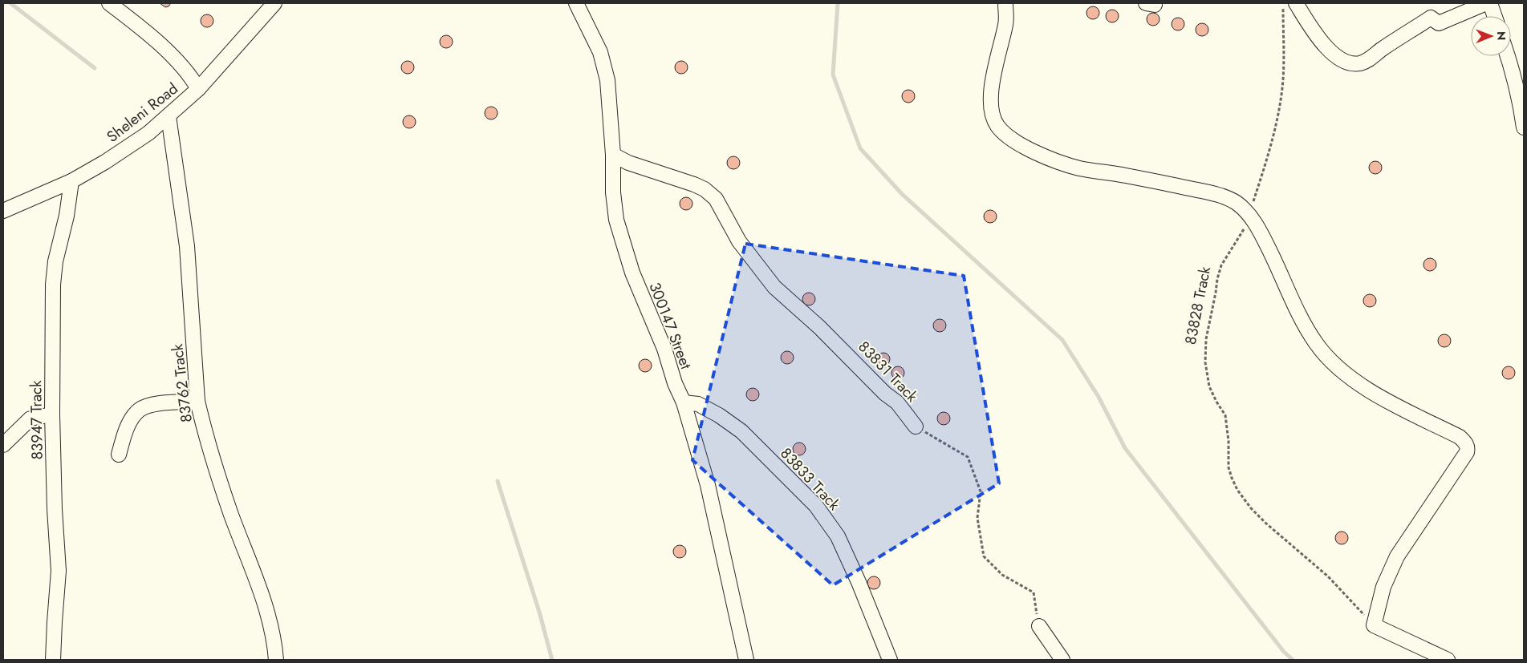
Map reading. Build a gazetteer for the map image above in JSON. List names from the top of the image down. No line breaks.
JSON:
{"streets":{"street":["Sheleni Road","300147 Street","83831 Track","83762 Track","83947 Track","83833 Track"],"path":["83828 Track"]},"crossings":[["Sheleni Road","83762 Track"],["Sheleni Road","83947 Track"],["300147 Street","83831 Track"],["300147 Street","83833 Track"]],"north":"right"}
